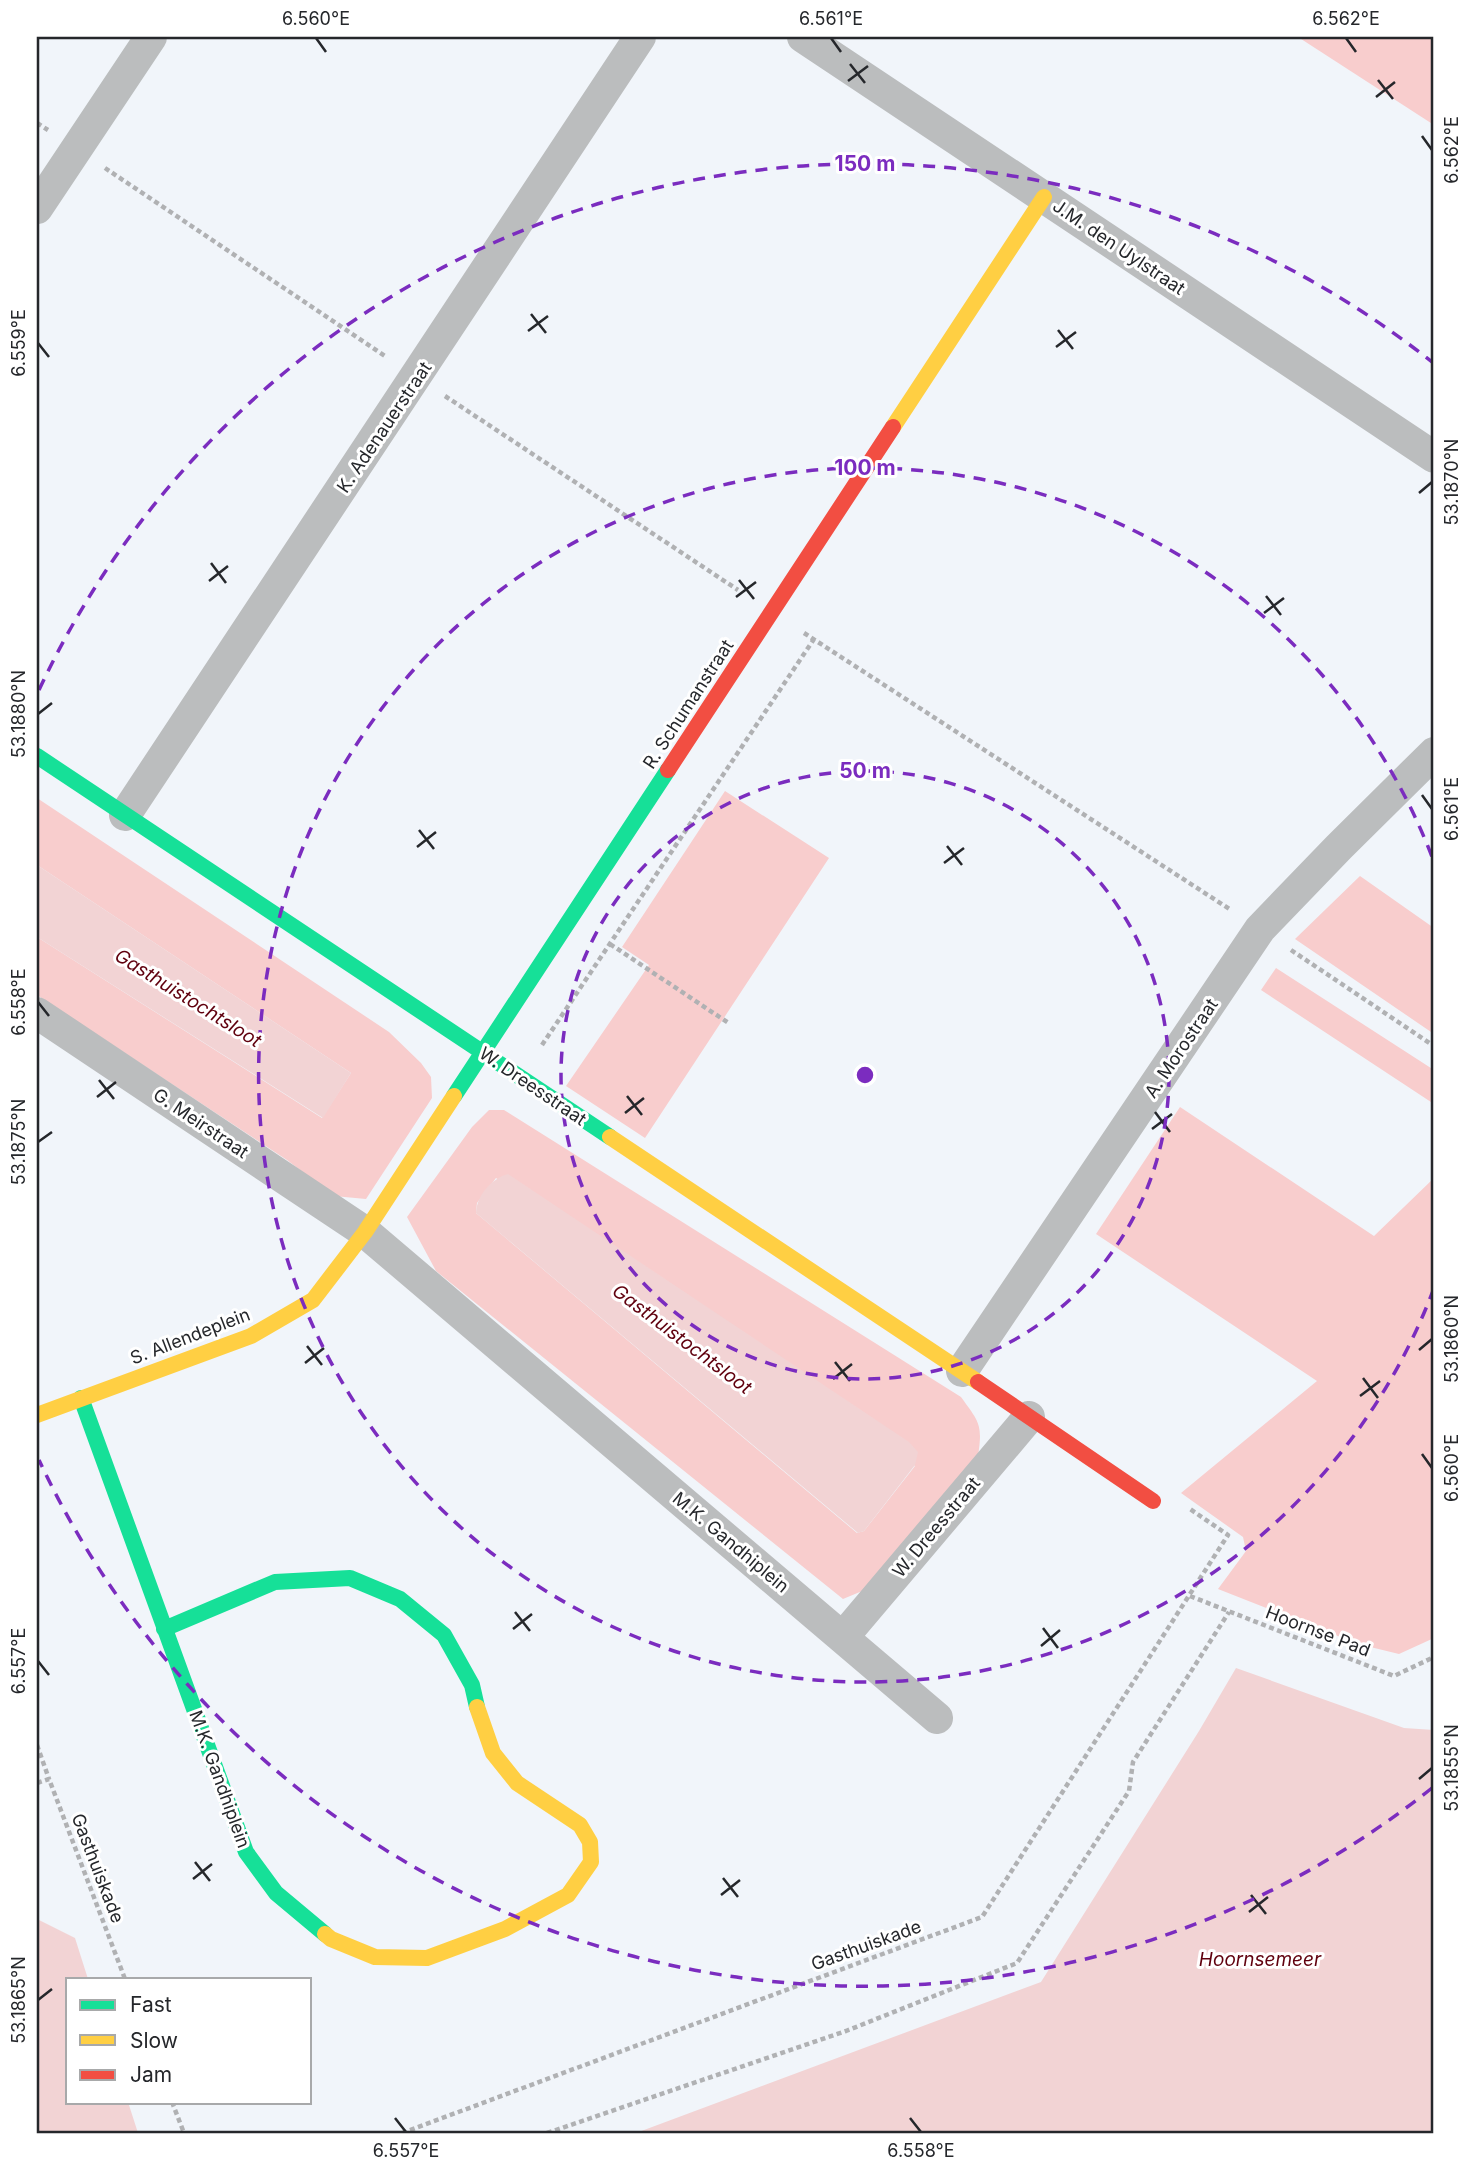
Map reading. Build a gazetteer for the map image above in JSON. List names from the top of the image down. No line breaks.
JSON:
{"streets":{"street":["J.M. den Uylstraat","K. Adenauerstraat","R. Schumanstraat","A. Morostraat","W. Dreesstraat","G. Meirstraat","S. Allendeplein","M.K. Gandhiplein"],"path":["Hoornse Pad","Gasthuiskade"]},"crossings":[["J.M. den Uylstraat","R. Schumanstraat"],["K. Adenauerstraat","W. Dreesstraat"],["R. Schumanstraat","W. Dreesstraat"],["R. Schumanstraat","G. Meirstraat"],["R. Schumanstraat","S. Allendeplein"],["R. Schumanstraat","M.K. Gandhiplein"],["A. Morostraat","W. Dreesstraat"],["W. Dreesstraat","M.K. Gandhiplein"],["W. Dreesstraat","Gasthuiskade"],["G. Meirstraat","S. Allendeplein"],["G. Meirstraat","M.K. Gandhiplein"],["S. Allendeplein","M.K. Gandhiplein"],["Hoornse Pad","Gasthuiskade"]],"water":["Gasthuistochtsloot","Hoornsemeer"],"legend":["Fast","Slow","Jam"],"coordinates":["6.560°E","6.561°E","6.562°E","6.559°E","53.1870°N","53.1880°N","6.558°E","53.1875°N","53.1860°N","6.557°E","53.1855°N","53.1865°N"],"rings":["150 m","100 m","50 m"]}
